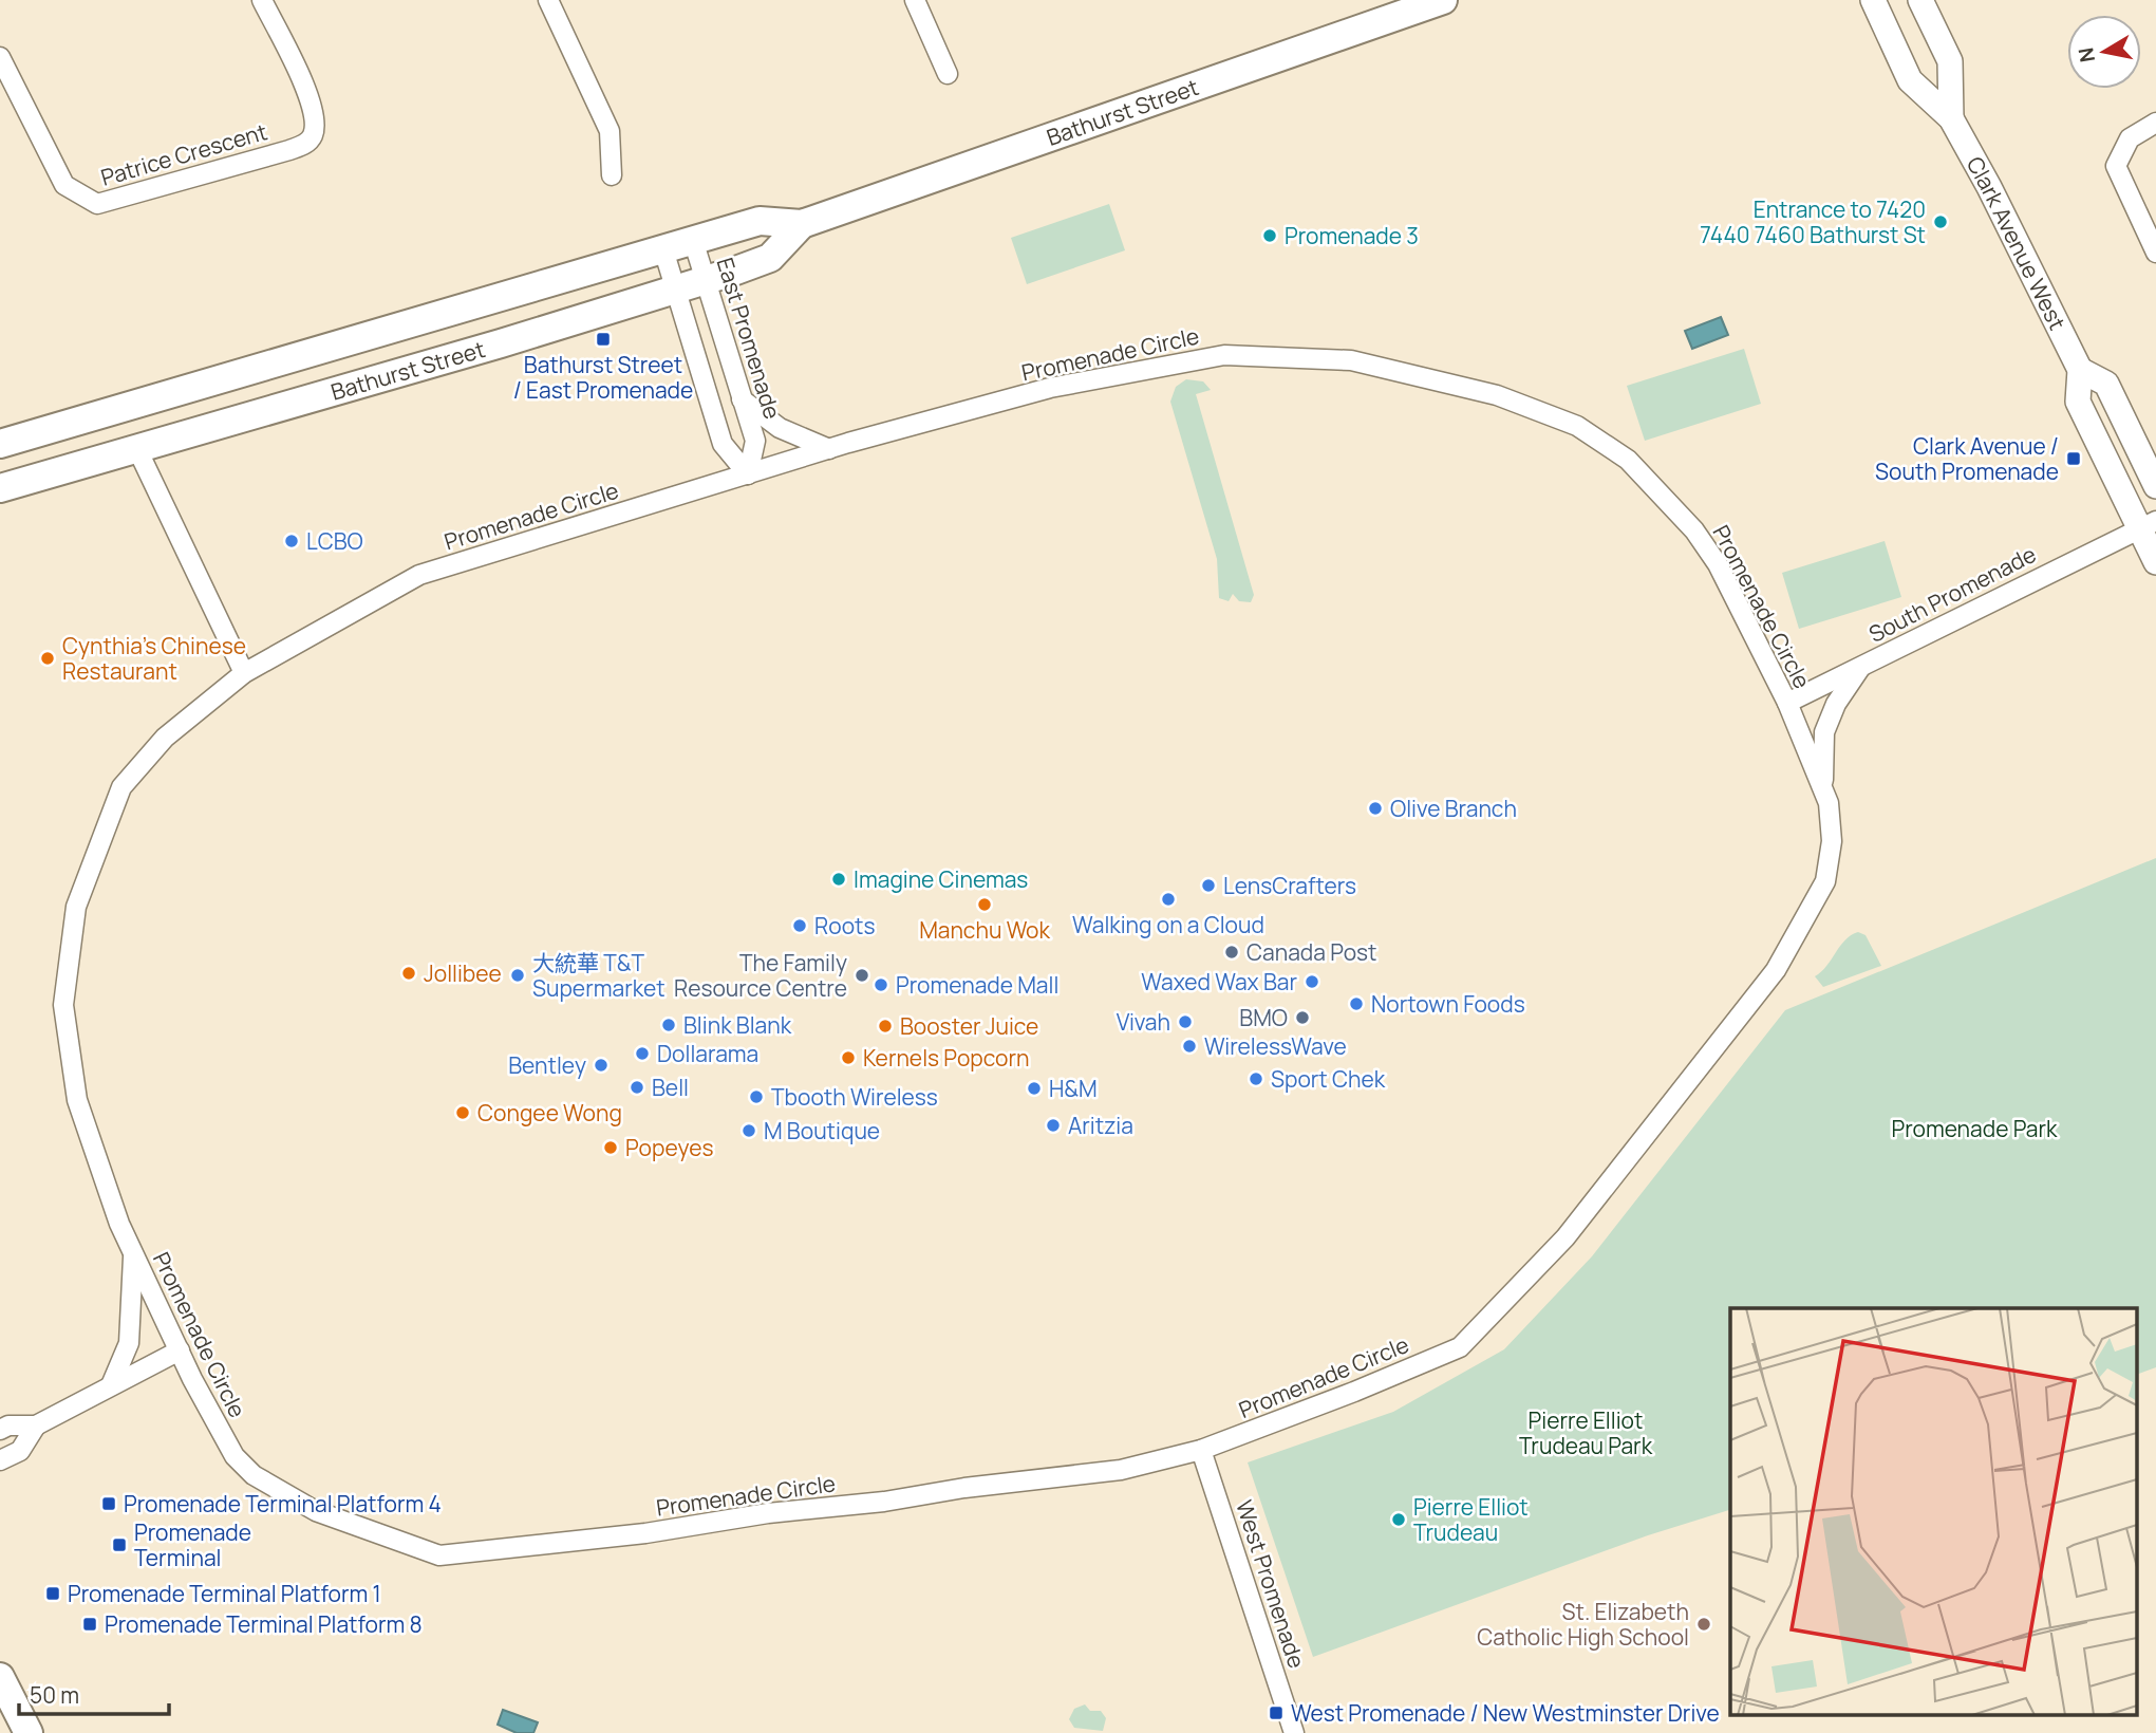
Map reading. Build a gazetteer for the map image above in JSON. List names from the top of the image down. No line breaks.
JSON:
{"streets":{"main road":["Bathurst Street"],"street":["Patrice Crescent","Clark Avenue West","East Promenade","Promenade Circle","South Promenade","West Promenade"]},"crossings":[["Bathurst Street","East Promenade"],["Clark Avenue West","South Promenade"],["East Promenade","Promenade Circle"],["Promenade Circle","South Promenade"],["Promenade Circle","West Promenade"]],"parks":["Promenade Park","Pierre Elliot Trudeau Park"],"places":{"other":["Entrance to 7420 7440 7460 Bathurst St","Promenade 3","LCBO","Cynthia's Chinese Restaurant","Olive Branch","Imagine Cinemas","LensCrafters","Walking on a Cloud","Manchu Wok","Roots","Canada Post","Jollibee","大統華 T&T Supermarket","The Family Resource Centre","Waxed Wax Bar","Promenade Mall","Nortown Foods","BMO","Vivah","Blink Blank","Booster Juice","WirelessWave","Dollarama","Kernels Popcorn","Bentley","Sport Chek","Bell","H&M","Tbooth Wireless","Congee Wong","Aritzia","M Boutique","Popeyes","Pierre Elliot Trudeau","St. Elizabeth Catholic High School"],"transit":["Bathurst Street / East Promenade","Clark Avenue / South Promenade","Promenade Terminal Platform 4","Promenade Terminal","Promenade Terminal Platform 1","Promenade Terminal Platform 8","West Promenade / New Westminster Drive"]},"scale_bar":"50 m","north":"left"}
